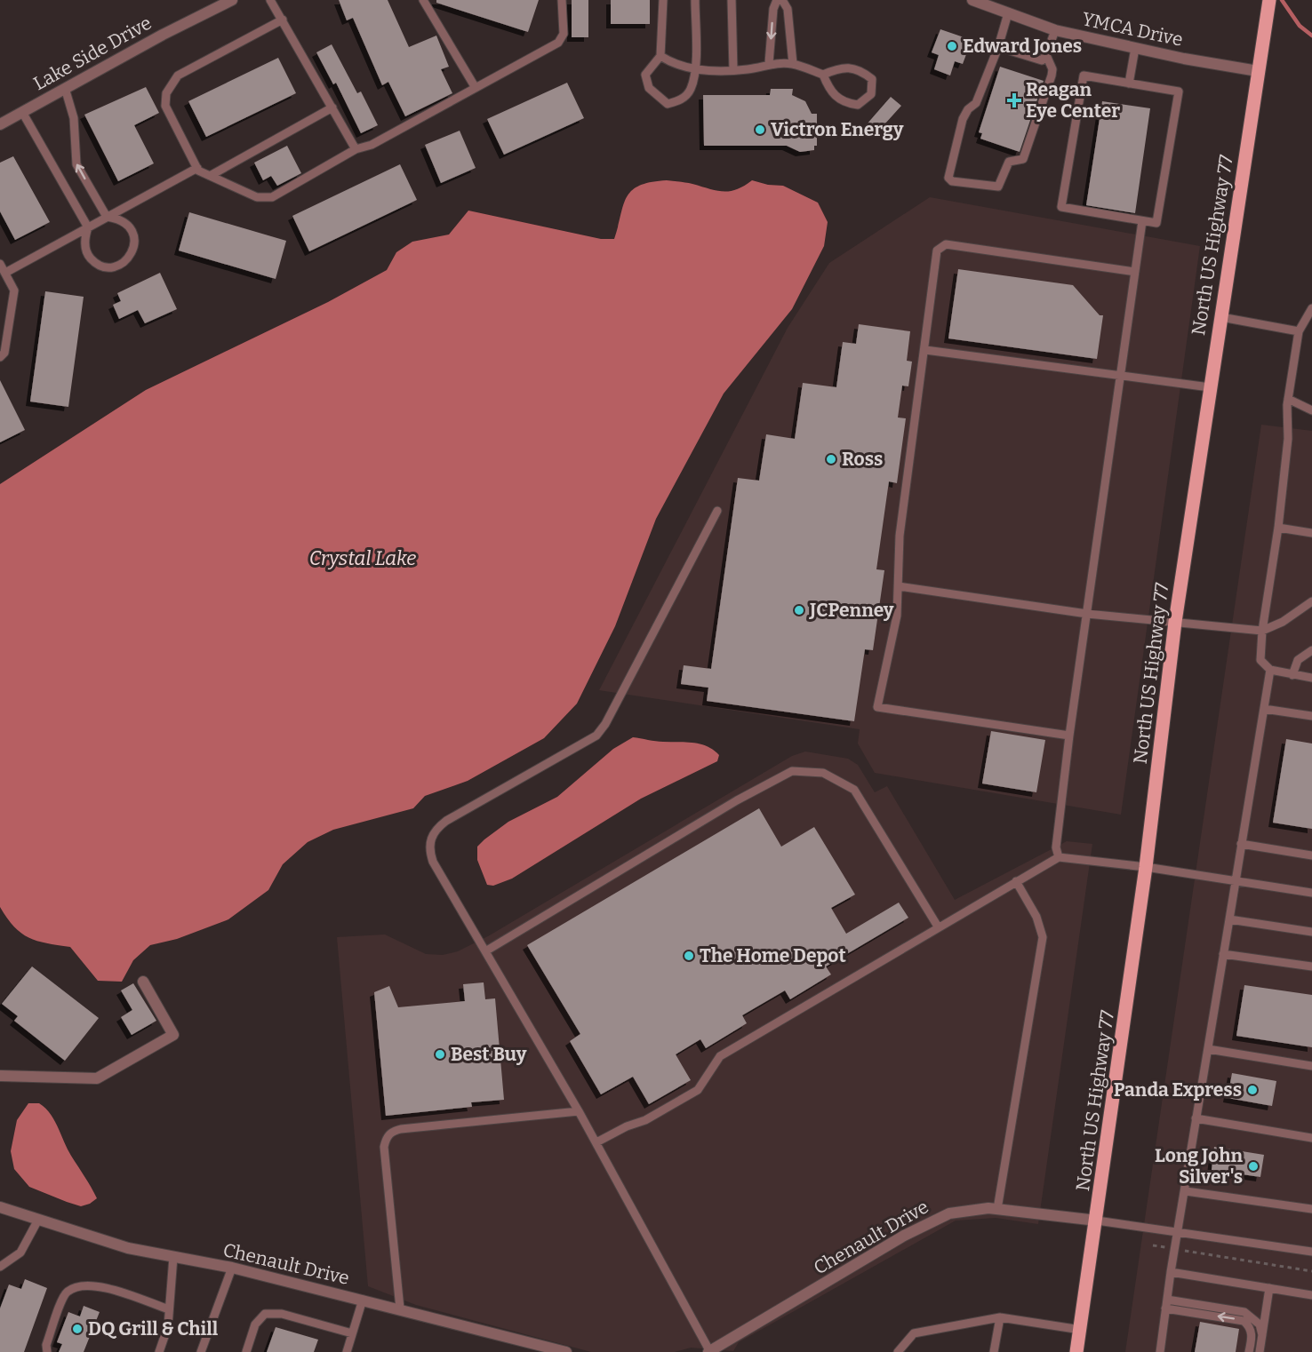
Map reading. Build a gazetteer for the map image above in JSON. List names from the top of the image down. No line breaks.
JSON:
{"streets":{"main road":["North US Highway 77"],"street":["YMCA Drive","Lake Side Drive","Chenault Drive"]},"crossings":[["YMCA Drive","North US Highway 77"],["North US Highway 77","Chenault Drive"]],"water":["Crystal Lake"],"places":{"other":["Edward Jones","Victron Energy","Ross","JCPenney","The Home Depot","Best Buy","Panda Express","Long John Silver's","DQ Grill & Chill"],"health":["Reagan Eye Center"]}}
